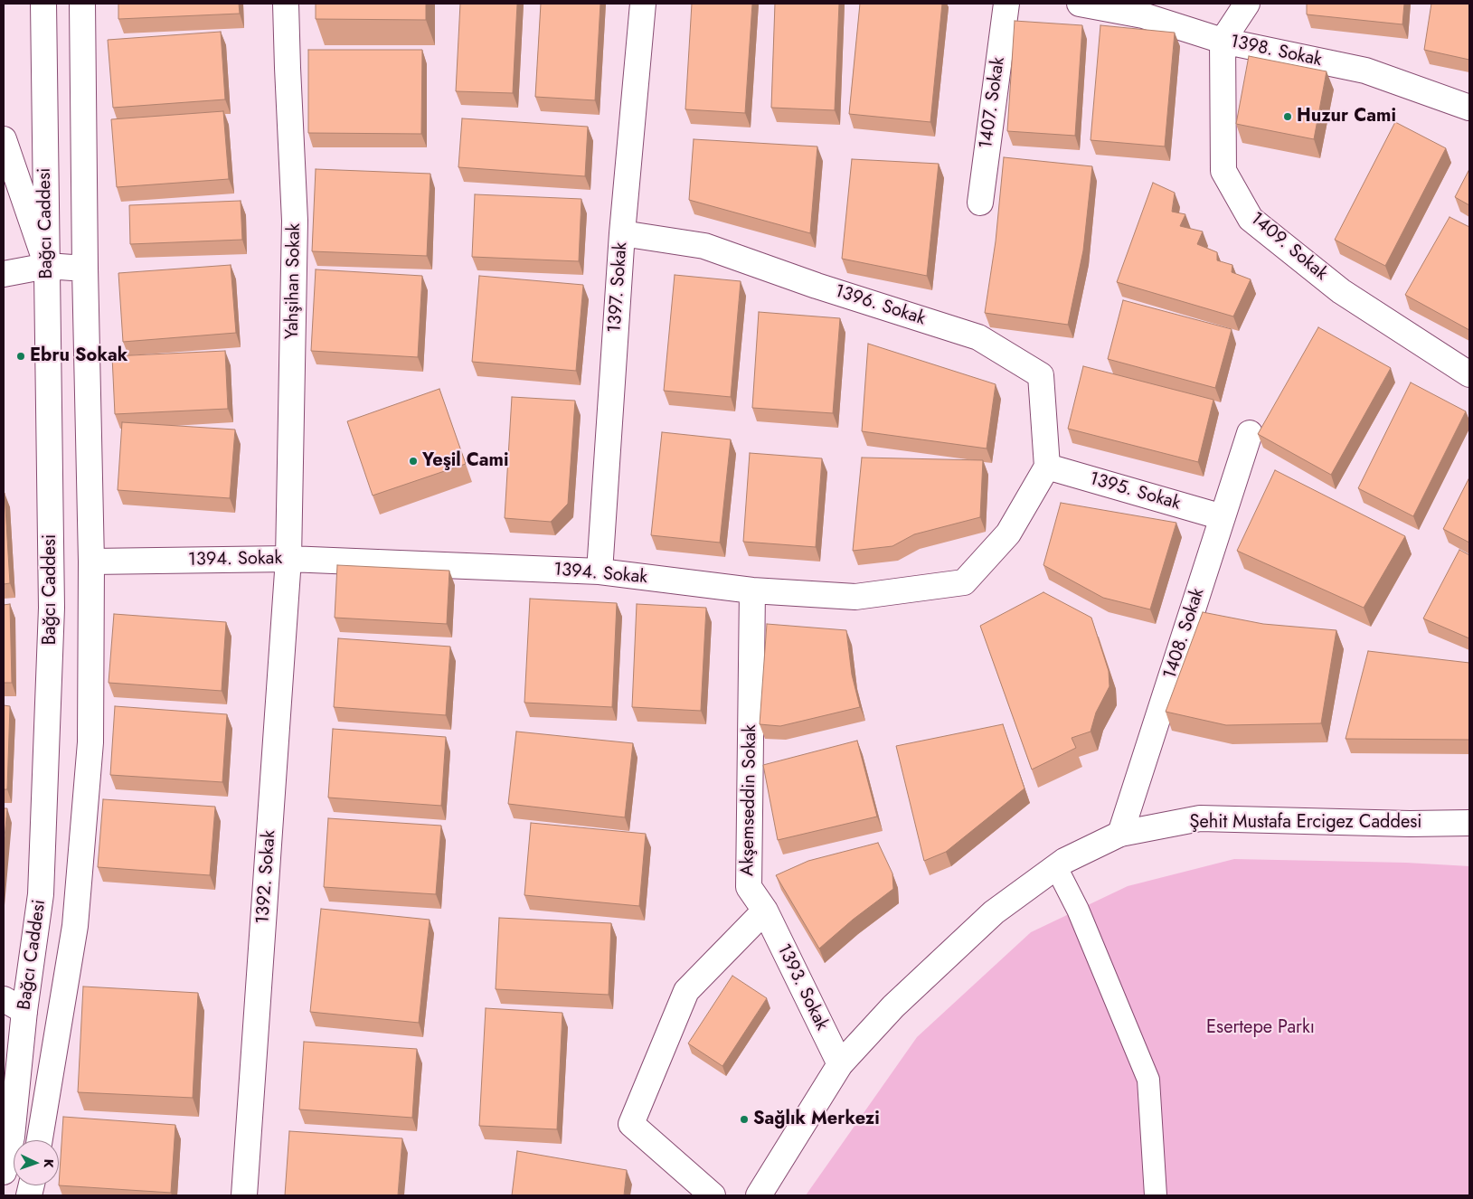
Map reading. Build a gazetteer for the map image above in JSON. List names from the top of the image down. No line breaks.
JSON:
{"streets":{"street":["1398. Sokak","1407. Sokak","Bağcı Caddesi","1409. Sokak","Yahşihan Sokak","1397. Sokak","1396. Sokak","1395. Sokak","1394. Sokak","1408. Sokak","Akşemseddin Sokak","Şehit Mustafa Ercigez Caddesi","1392. Sokak","1393. Sokak"]},"crossings":[["1398. Sokak","1409. Sokak"],["Bağcı Caddesi","1394. Sokak"],["Yahşihan Sokak","1394. Sokak"],["Yahşihan Sokak","1392. Sokak"],["1397. Sokak","1396. Sokak"],["1397. Sokak","1394. Sokak"],["1396. Sokak","1395. Sokak"],["1396. Sokak","1394. Sokak"],["1395. Sokak","1394. Sokak"],["1395. Sokak","1408. Sokak"],["1394. Sokak","Akşemseddin Sokak"],["1394. Sokak","1392. Sokak"],["1408. Sokak","Şehit Mustafa Ercigez Caddesi"],["Akşemseddin Sokak","1393. Sokak"],["Şehit Mustafa Ercigez Caddesi","1393. Sokak"]],"parks":["Esertepe Parkı"],"places":["Huzur Cami","Ebru Sokak","Yeşil Cami","Sağlık Merkezi"],"north":"right"}
